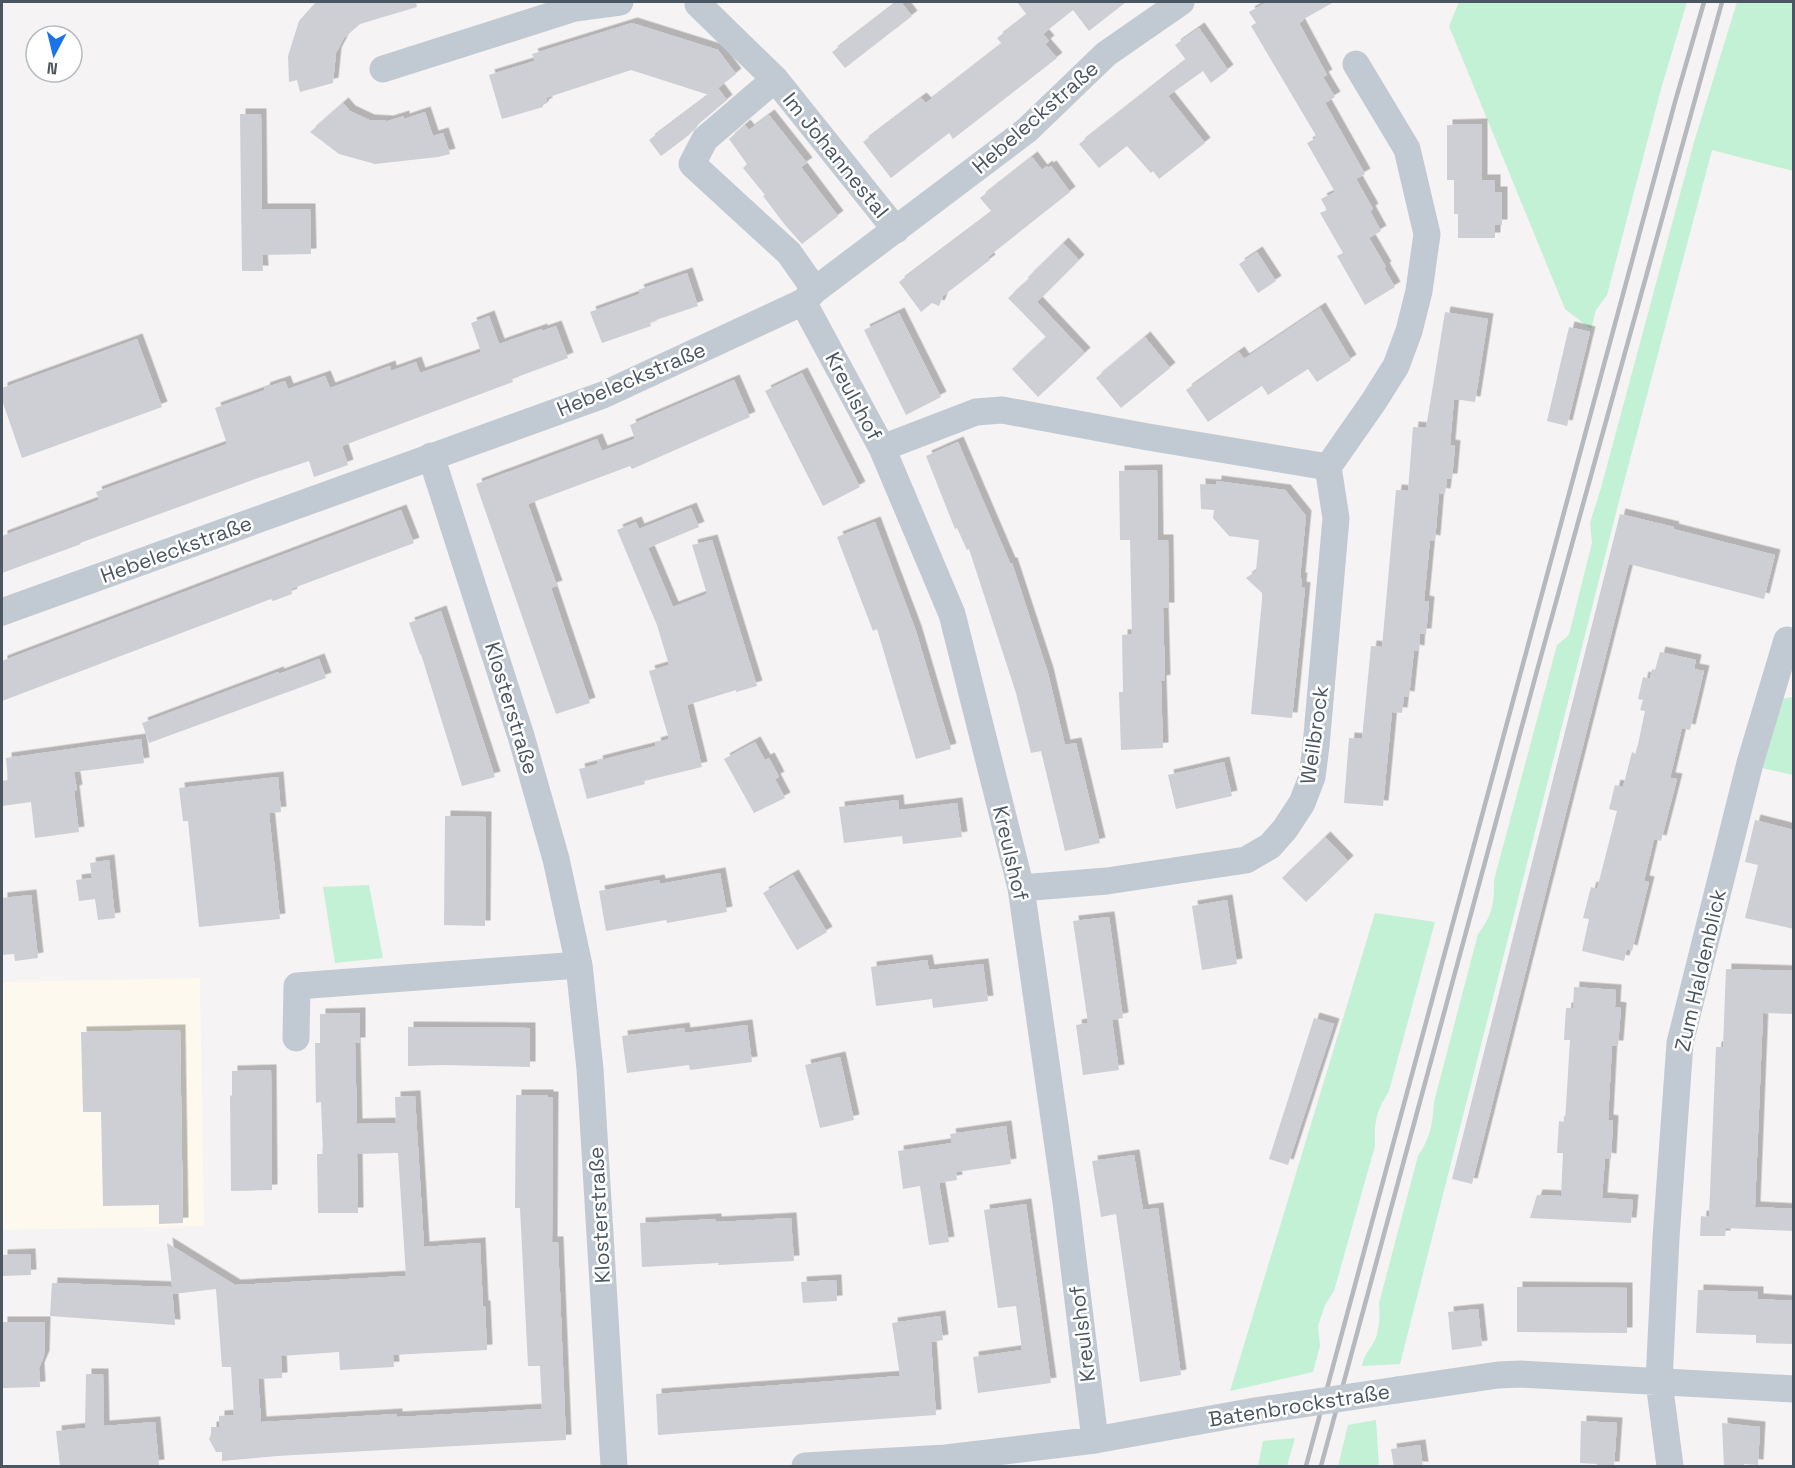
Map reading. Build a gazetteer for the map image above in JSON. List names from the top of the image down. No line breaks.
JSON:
{"streets":{"street":["Hebeleckstraße","Im Johannestal","Kreulshof","Klosterstraße","Weilbrock","Zum Haldenblick","Batenbrockstraße"]},"crossings":[["Hebeleckstraße","Im Johannestal"],["Hebeleckstraße","Kreulshof"],["Hebeleckstraße","Klosterstraße"],["Im Johannestal","Kreulshof"],["Kreulshof","Weilbrock"],["Kreulshof","Batenbrockstraße"],["Zum Haldenblick","Batenbrockstraße"]],"north":"bottom"}
